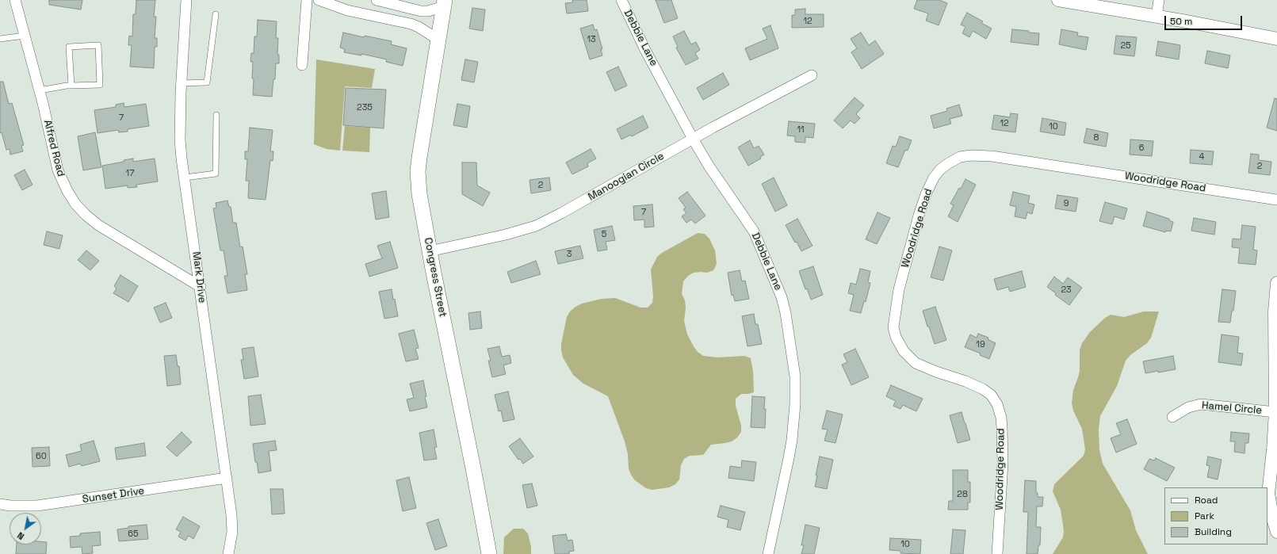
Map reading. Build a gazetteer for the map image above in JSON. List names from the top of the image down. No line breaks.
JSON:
{"streets":{"main road":["Congress Street"],"street":["Debbie Lane","Alfred Road","Manoogian Circle","Woodridge Road","Mark Drive","Hamel Circle","Sunset Drive"]},"crossings":[["Debbie Lane","Manoogian Circle"],["Alfred Road","Mark Drive"],["Manoogian Circle","Congress Street"],["Mark Drive","Sunset Drive"]],"house_numbers":["12","13","25","235","7","12","10","11","8","6","4","2","17","2","9","7","5","3","23","19","60","28","65","10"],"legend":["Road","Park","Building"],"scale_bar":"50 m","north":"bottom left"}
